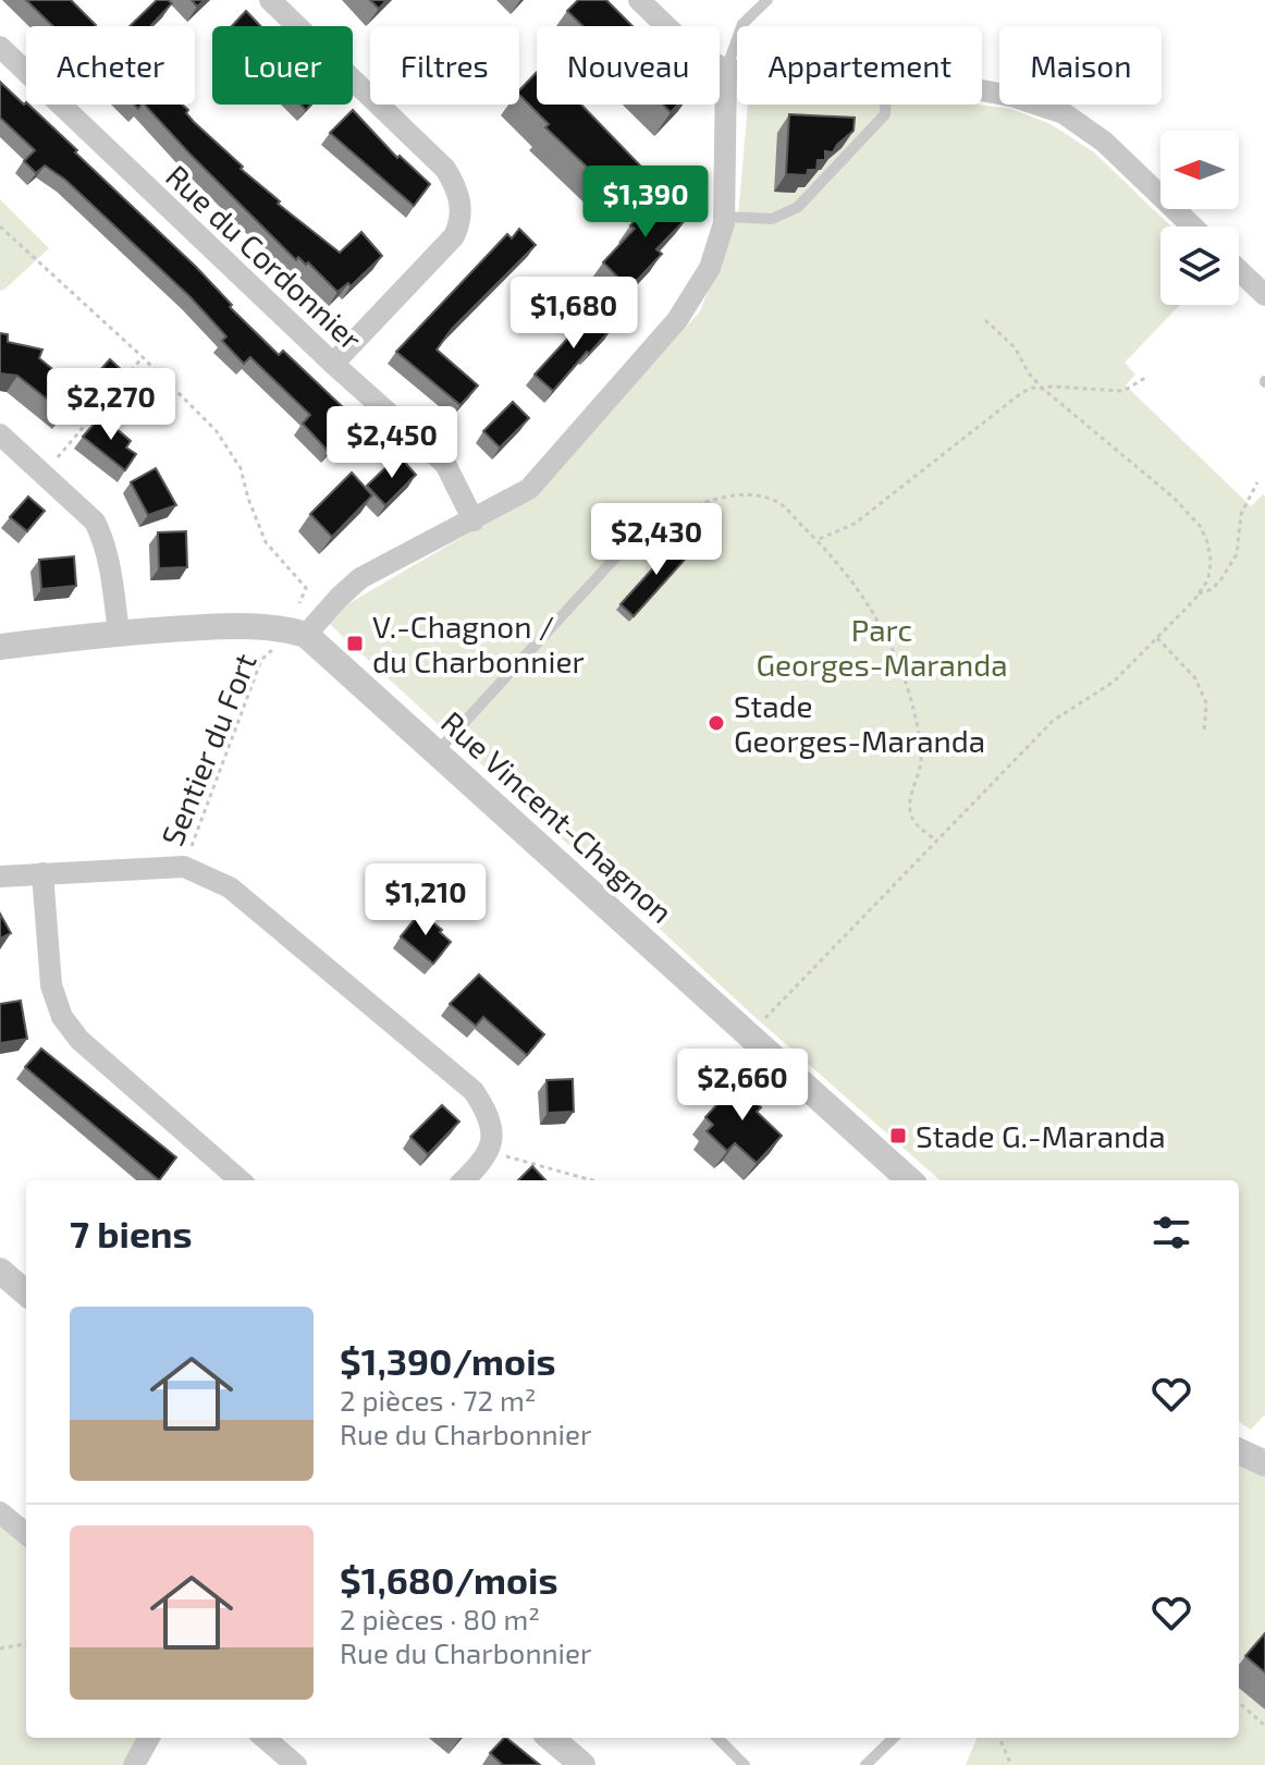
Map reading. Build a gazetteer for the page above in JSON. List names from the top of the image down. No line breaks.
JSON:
{"streets":{"street":["Rue du Cordonnier","Rue Vincent-Chagnon"],"path":["Sentier du Fort"]},"parks":["Parc Georges-Maranda"],"places":{"transit":["V.-Chagnon / du Charbonnier","Stade G.-Maranda"],"other":["Stade Georges-Maranda"]},"north":"left","page":{"chip":["Acheter","Louer","Filtres","Nouveau","Appartement","Maison"],"price":["$1,390","$1,680","$2,270","$2,450","$2,430","$1,210","$2,660"],"heading":"7 biens","list":[{"name":"$1,390/mois","note":"2 pièces · 72 m² · Rue du Charbonnier"},{"name":"$1,680/mois","note":"2 pièces · 80 m² · Rue du Charbonnier"}]}}
